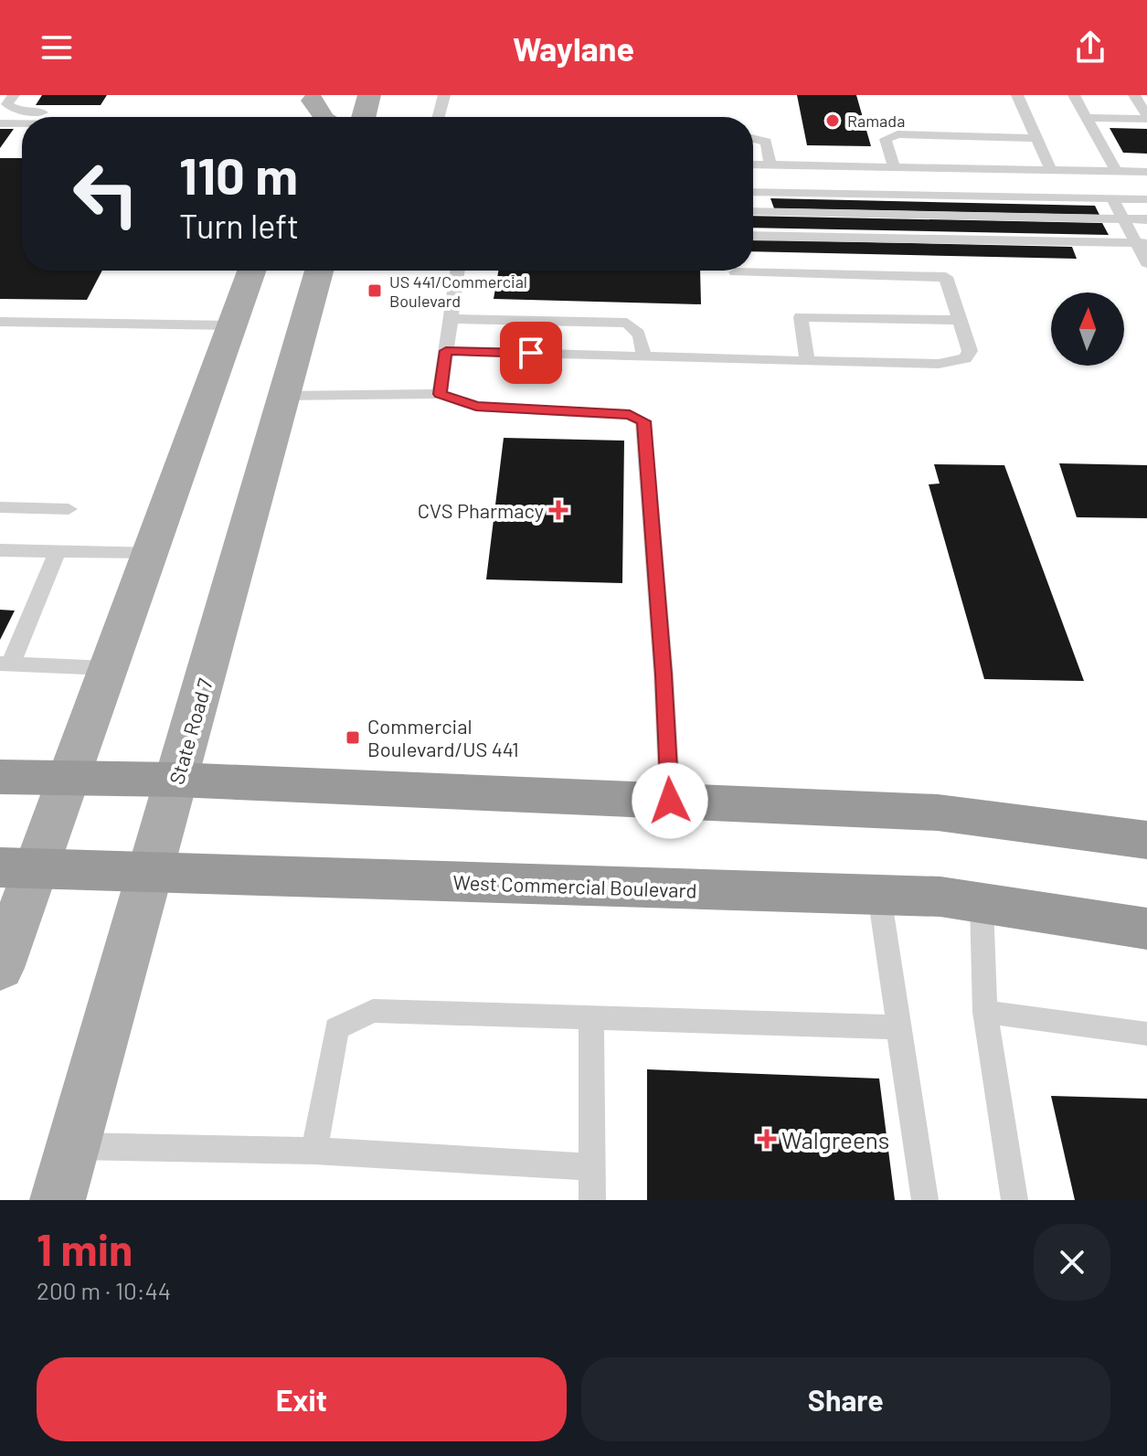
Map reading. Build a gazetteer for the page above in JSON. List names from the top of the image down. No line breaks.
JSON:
{"streets":{"highway":["West Commercial Boulevard"],"main road":["State Road 7"]},"crossings":[["State Road 7","West Commercial Boulevard"]],"places":{"other":["Ramada"],"transit":["US 441/Commercial Boulevard","Commercial Boulevard/US 441"],"health":["CVS Pharmacy","Walgreens"]},"north":"top","page":{"header":"Waylane","turn":["110 m","Turn left"],"heading":["1 min","200 m · 10:44"],"buttons":["Exit","Share"]}}
